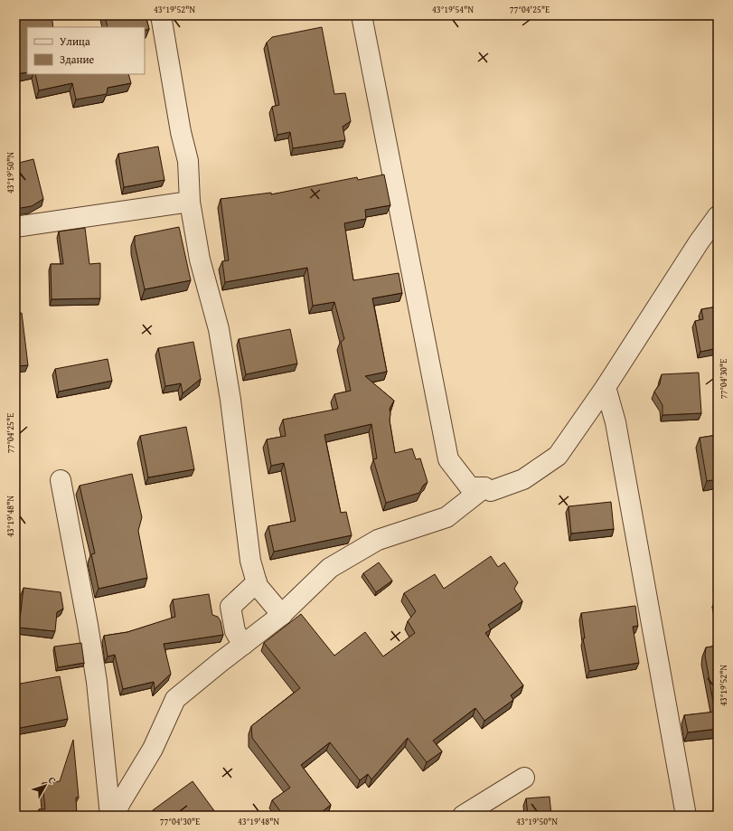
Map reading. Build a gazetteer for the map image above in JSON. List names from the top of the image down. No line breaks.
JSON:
{"legend":["Улица","Здание"],"north":"top right","coordinates":["43°19'52\"N","43°19'54\"N","77°04'25\"E","43°19'50\"N","77°04'30\"E","43°19'48\"N"]}
